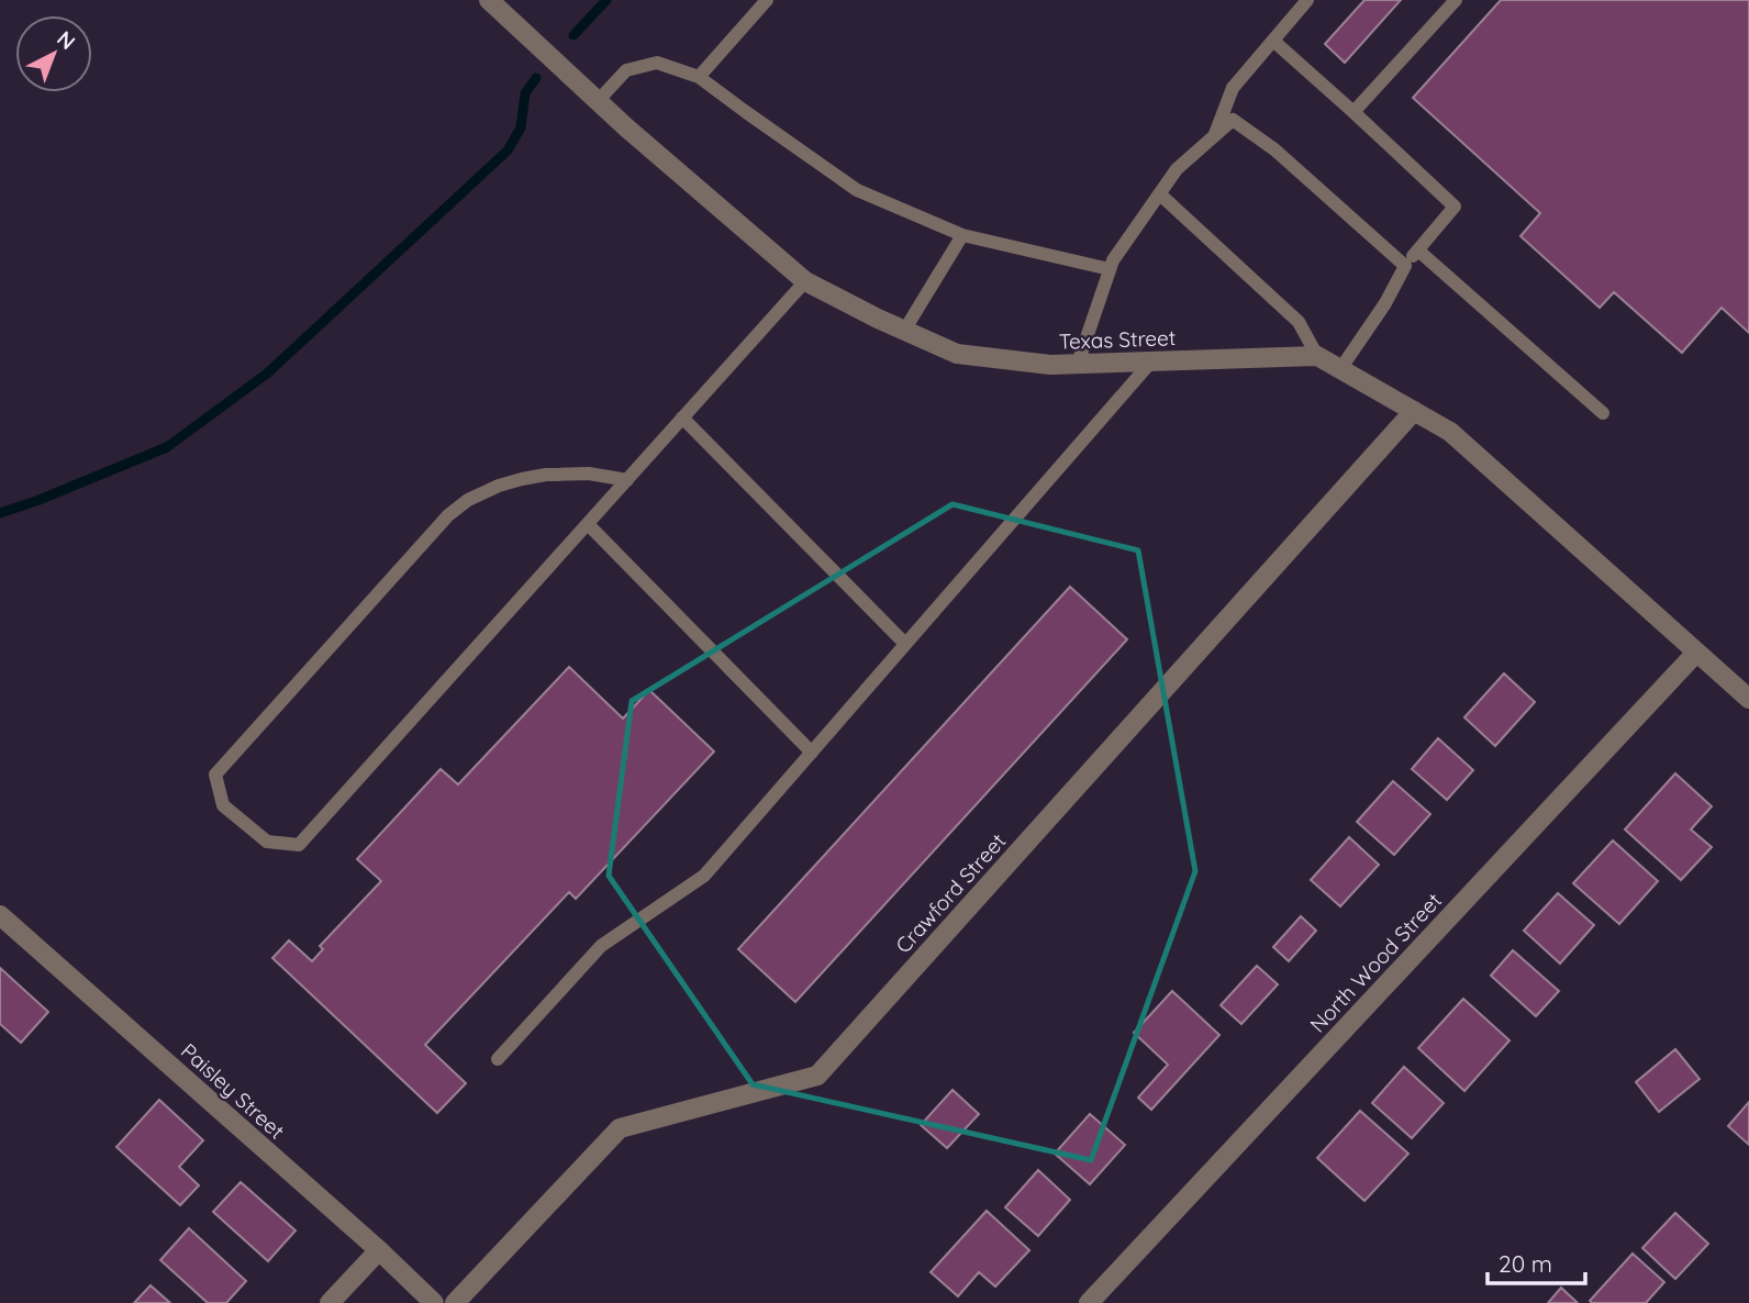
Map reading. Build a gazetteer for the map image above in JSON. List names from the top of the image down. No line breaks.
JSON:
{"streets":{"street":["Texas Street","Crawford Street","North Wood Street","Paisley Street"]},"scale_bar":"20 m","north":"top right"}
